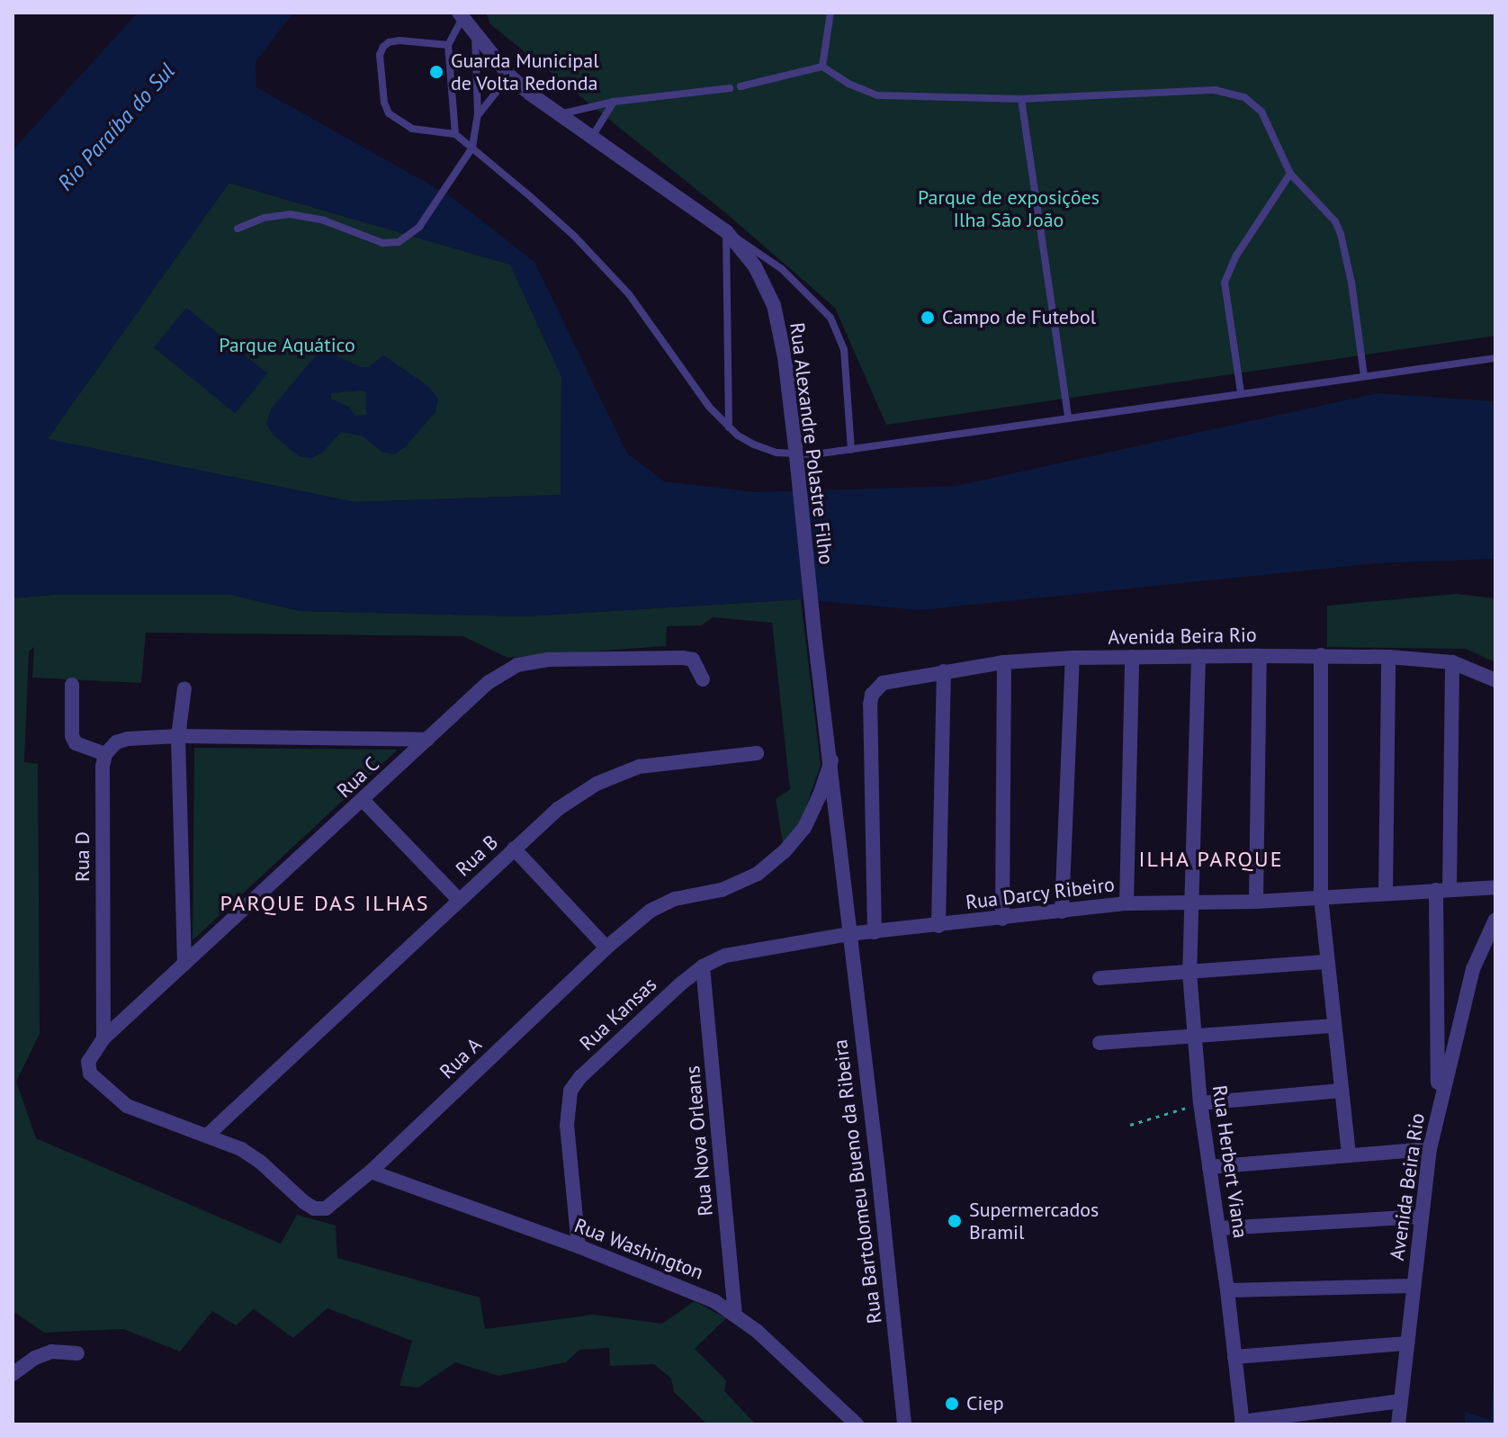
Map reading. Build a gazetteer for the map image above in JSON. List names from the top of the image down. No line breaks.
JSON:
{"streets":{"street":["Rua Alexandre Polastre Filho","Avenida Beira Rio","Rua C","Rua B","Rua D","Rua Darcy Ribeiro","Rua Kansas","Rua A","Rua Nova Orleans","Rua Herbert Viana","Rua Bartolomeu Bueno da Ribeira","Rua Washington"]},"crossings":[["Rua Alexandre Polastre Filho","Rua Darcy Ribeiro"],["Rua Alexandre Polastre Filho","Rua Kansas"],["Rua Alexandre Polastre Filho","Rua A"],["Rua Alexandre Polastre Filho","Rua Bartolomeu Bueno da Ribeira"],["Avenida Beira Rio","Rua Darcy Ribeiro"],["Avenida Beira Rio","Rua Herbert Viana"],["Rua C","Rua D"],["Rua C","Rua A"],["Rua B","Rua A"],["Rua Darcy Ribeiro","Rua Kansas"],["Rua Darcy Ribeiro","Rua Herbert Viana"],["Rua Darcy Ribeiro","Rua Bartolomeu Bueno da Ribeira"],["Rua Kansas","Rua Nova Orleans"],["Rua Kansas","Rua Bartolomeu Bueno da Ribeira"],["Rua Kansas","Rua Washington"],["Rua A","Rua Washington"],["Rua Nova Orleans","Rua Washington"]],"districts":["ILHA PARQUE","PARQUE DAS ILHAS"],"water":["Rio Paraíba do Sul"],"parks":["Parque de exposições Ilha São João","Parque Aquático"],"places":["Guarda Municipal de Volta Redonda","Campo de Futebol","Supermercados Bramil","Ciep"]}
